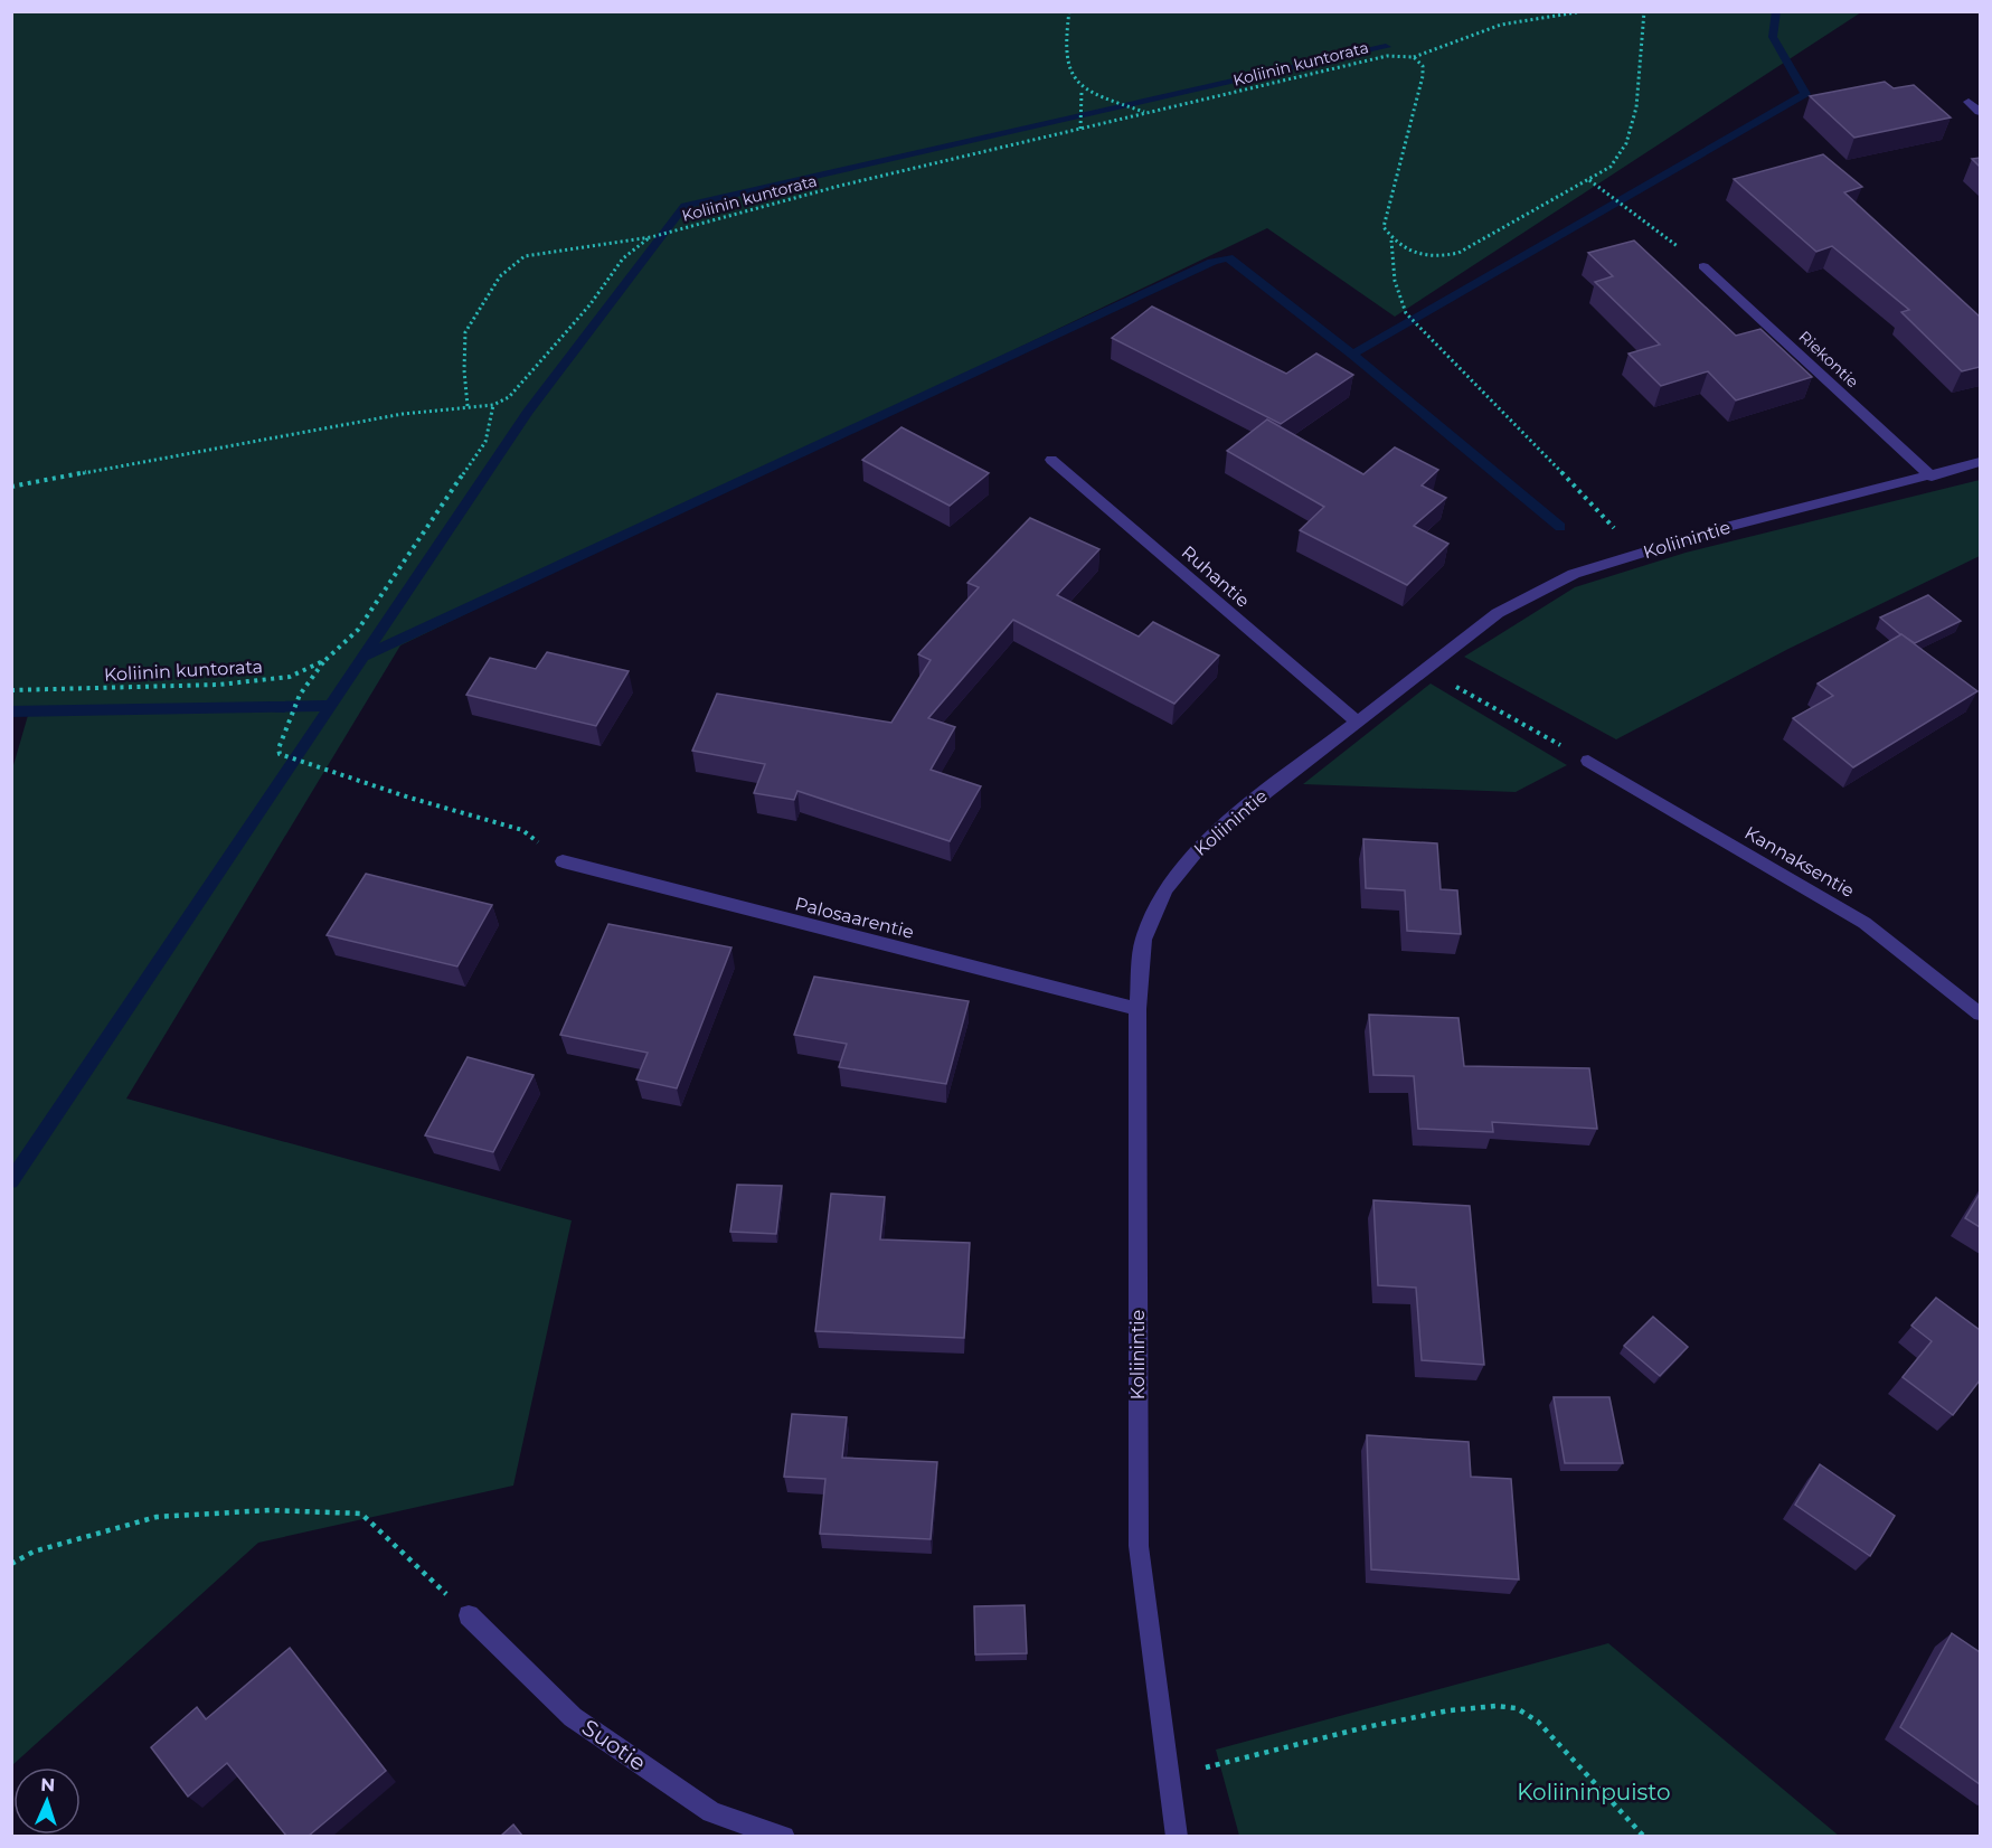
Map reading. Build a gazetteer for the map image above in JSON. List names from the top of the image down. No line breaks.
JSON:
{"streets":{"street":["Riekontie","Koliinintie","Ruhantie","Kannaksentie","Palosaarentie","Suotie"],"path":["Koliinin kuntorata"]},"crossings":[["Riekontie","Koliinintie"],["Koliinintie","Ruhantie"],["Koliinintie","Palosaarentie"]],"parks":["Koliininpuisto"],"north":"top"}
